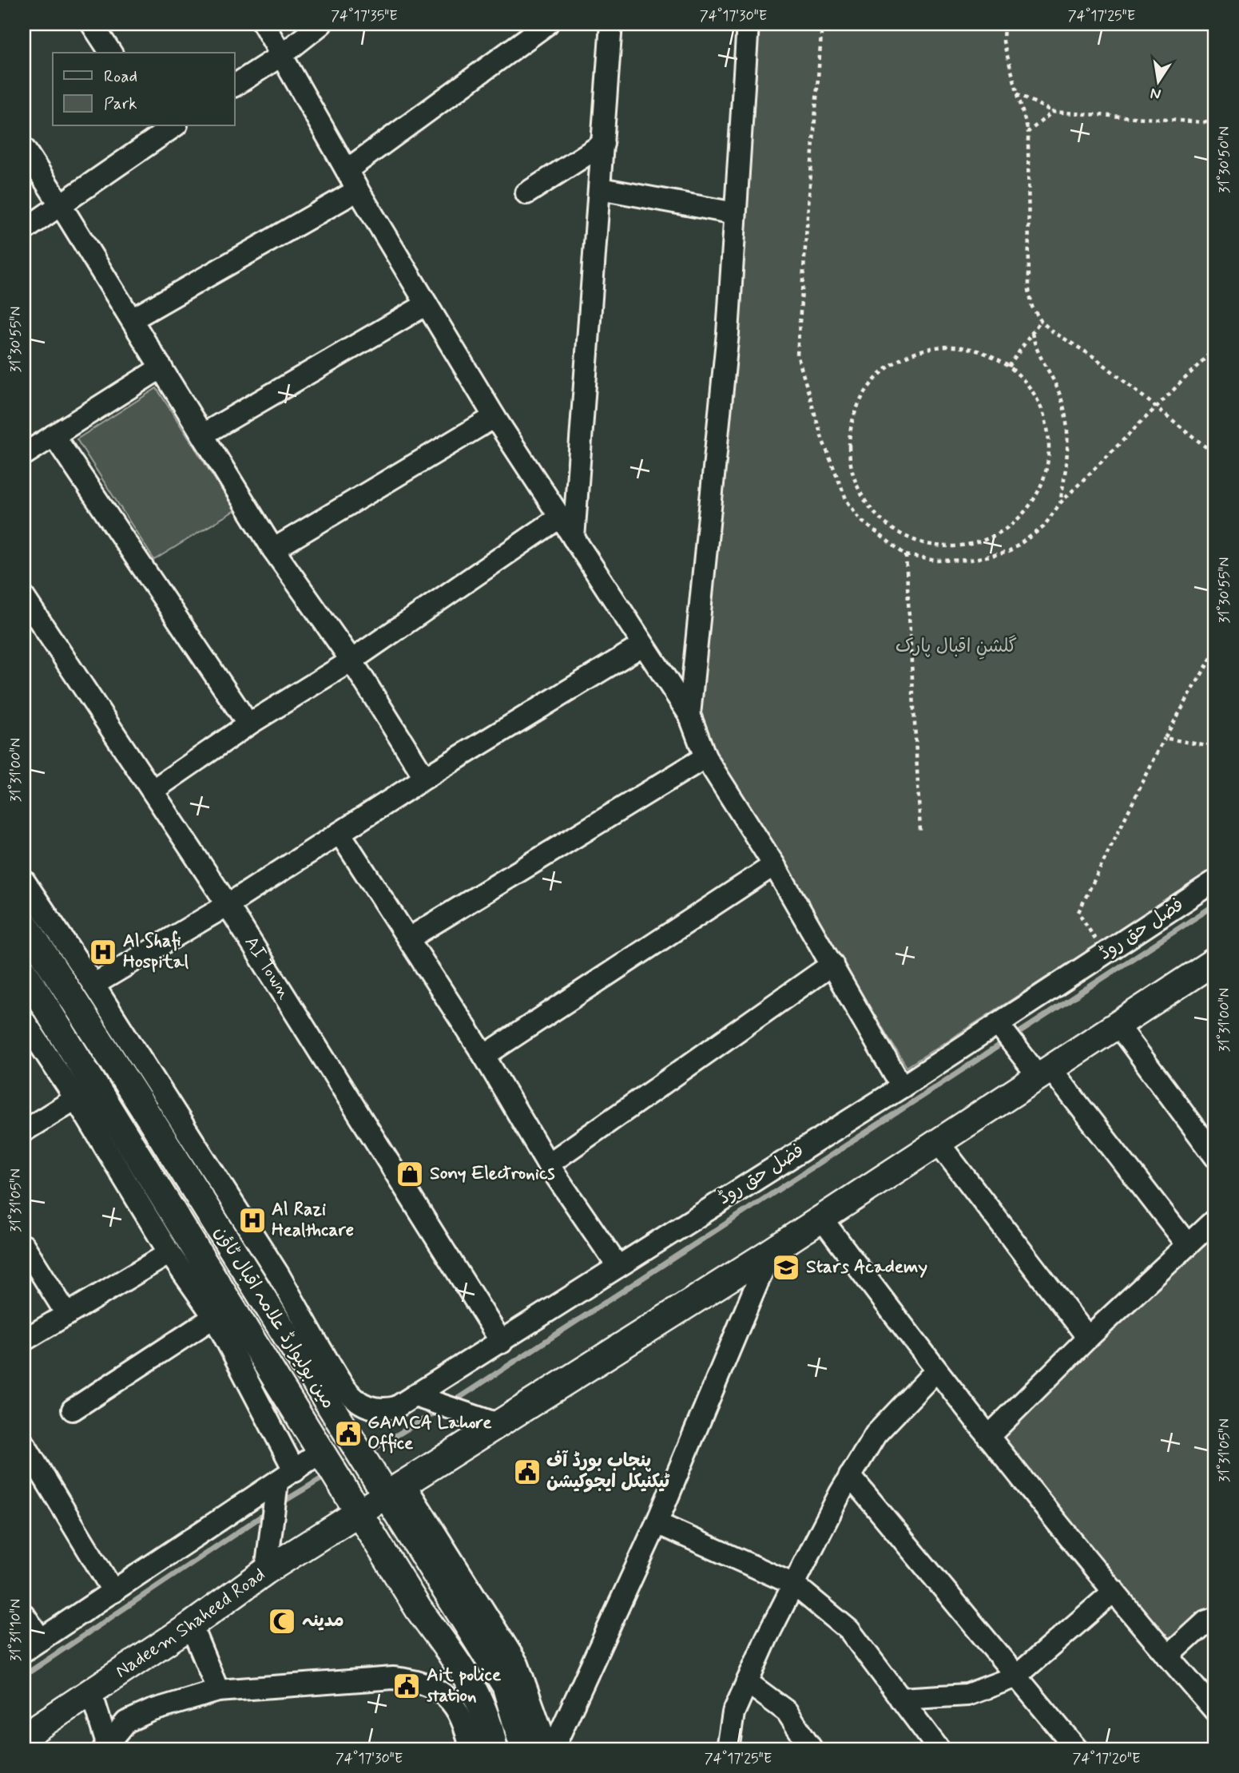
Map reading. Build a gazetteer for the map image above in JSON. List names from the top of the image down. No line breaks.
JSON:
{"streets":{"main road":["مین بولیوارڈ علامہ اقبال ٹاؤن","Nadeem Shaheed Road"],"street":["فضل حق روڈ","AI Town"]},"crossings":[["فضل حق روڈ","AI Town"],["فضل حق روڈ","مین بولیوارڈ علامہ اقبال ٹاؤن"],["مین بولیوارڈ علامہ اقبال ٹاؤن","Nadeem Shaheed Road"]],"parks":["گلشنِ اقبال پارک"],"places":{"hospital":["Al Shafi Hospital","Al Razi Healthcare"],"shop":["Sony Electronics"],"school or university":["Stars Academy"],"public building":["GAMCA Lahore Office","پنجاب بورڈ آف ٹیکنیکل ایجوکیشن","Ait police station"],"mosque":["مدینہ"]},"legend":["Road","Park"],"north":"bottom","coordinates":["74°17'35\"E","74°17'30\"E","74°17'25\"E","31°30'50\"N","31°30'55\"N","31°31'00\"N","31°31'05\"N","31°31'10\"N","74°17'20\"E"]}
